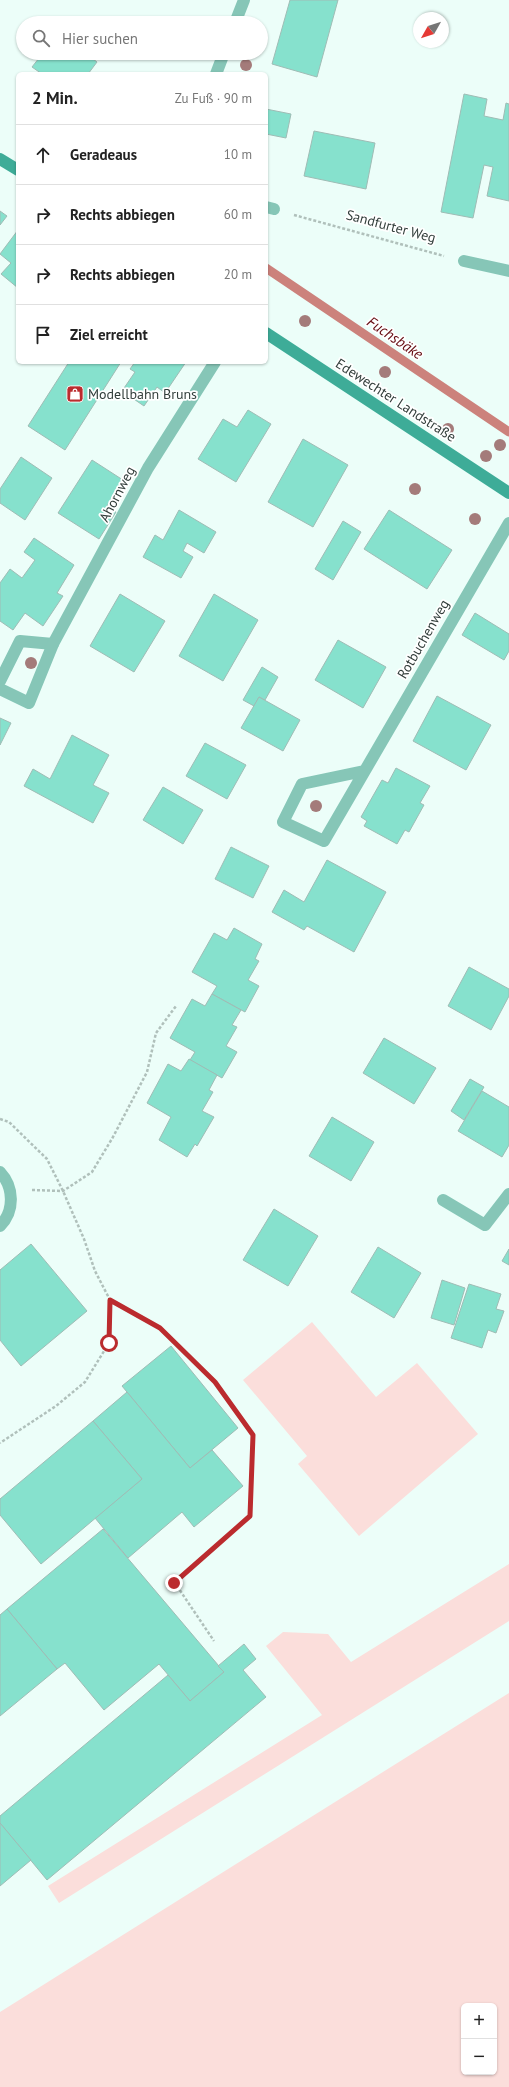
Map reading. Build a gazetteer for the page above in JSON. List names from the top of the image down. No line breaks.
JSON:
{"streets":{"main road":["Edewechter Landstraße"],"street":["Ahornweg","Rotbuchenweg"],"path":["Sandfurter Weg"]},"water":["Fuchsbäke"],"places":{"shop":["Modellbahn Bruns"]},"north":"bottom left","page":{"search":"Hier suchen","heading":["2 Min.","Zu Fuß · 90 m"],"list":[["Geradeaus","10 m"],["Rechts abbiegen","60 m"],["Rechts abbiegen","20 m"],"Ziel erreicht"],"map_buttons":["+","−"]}}
